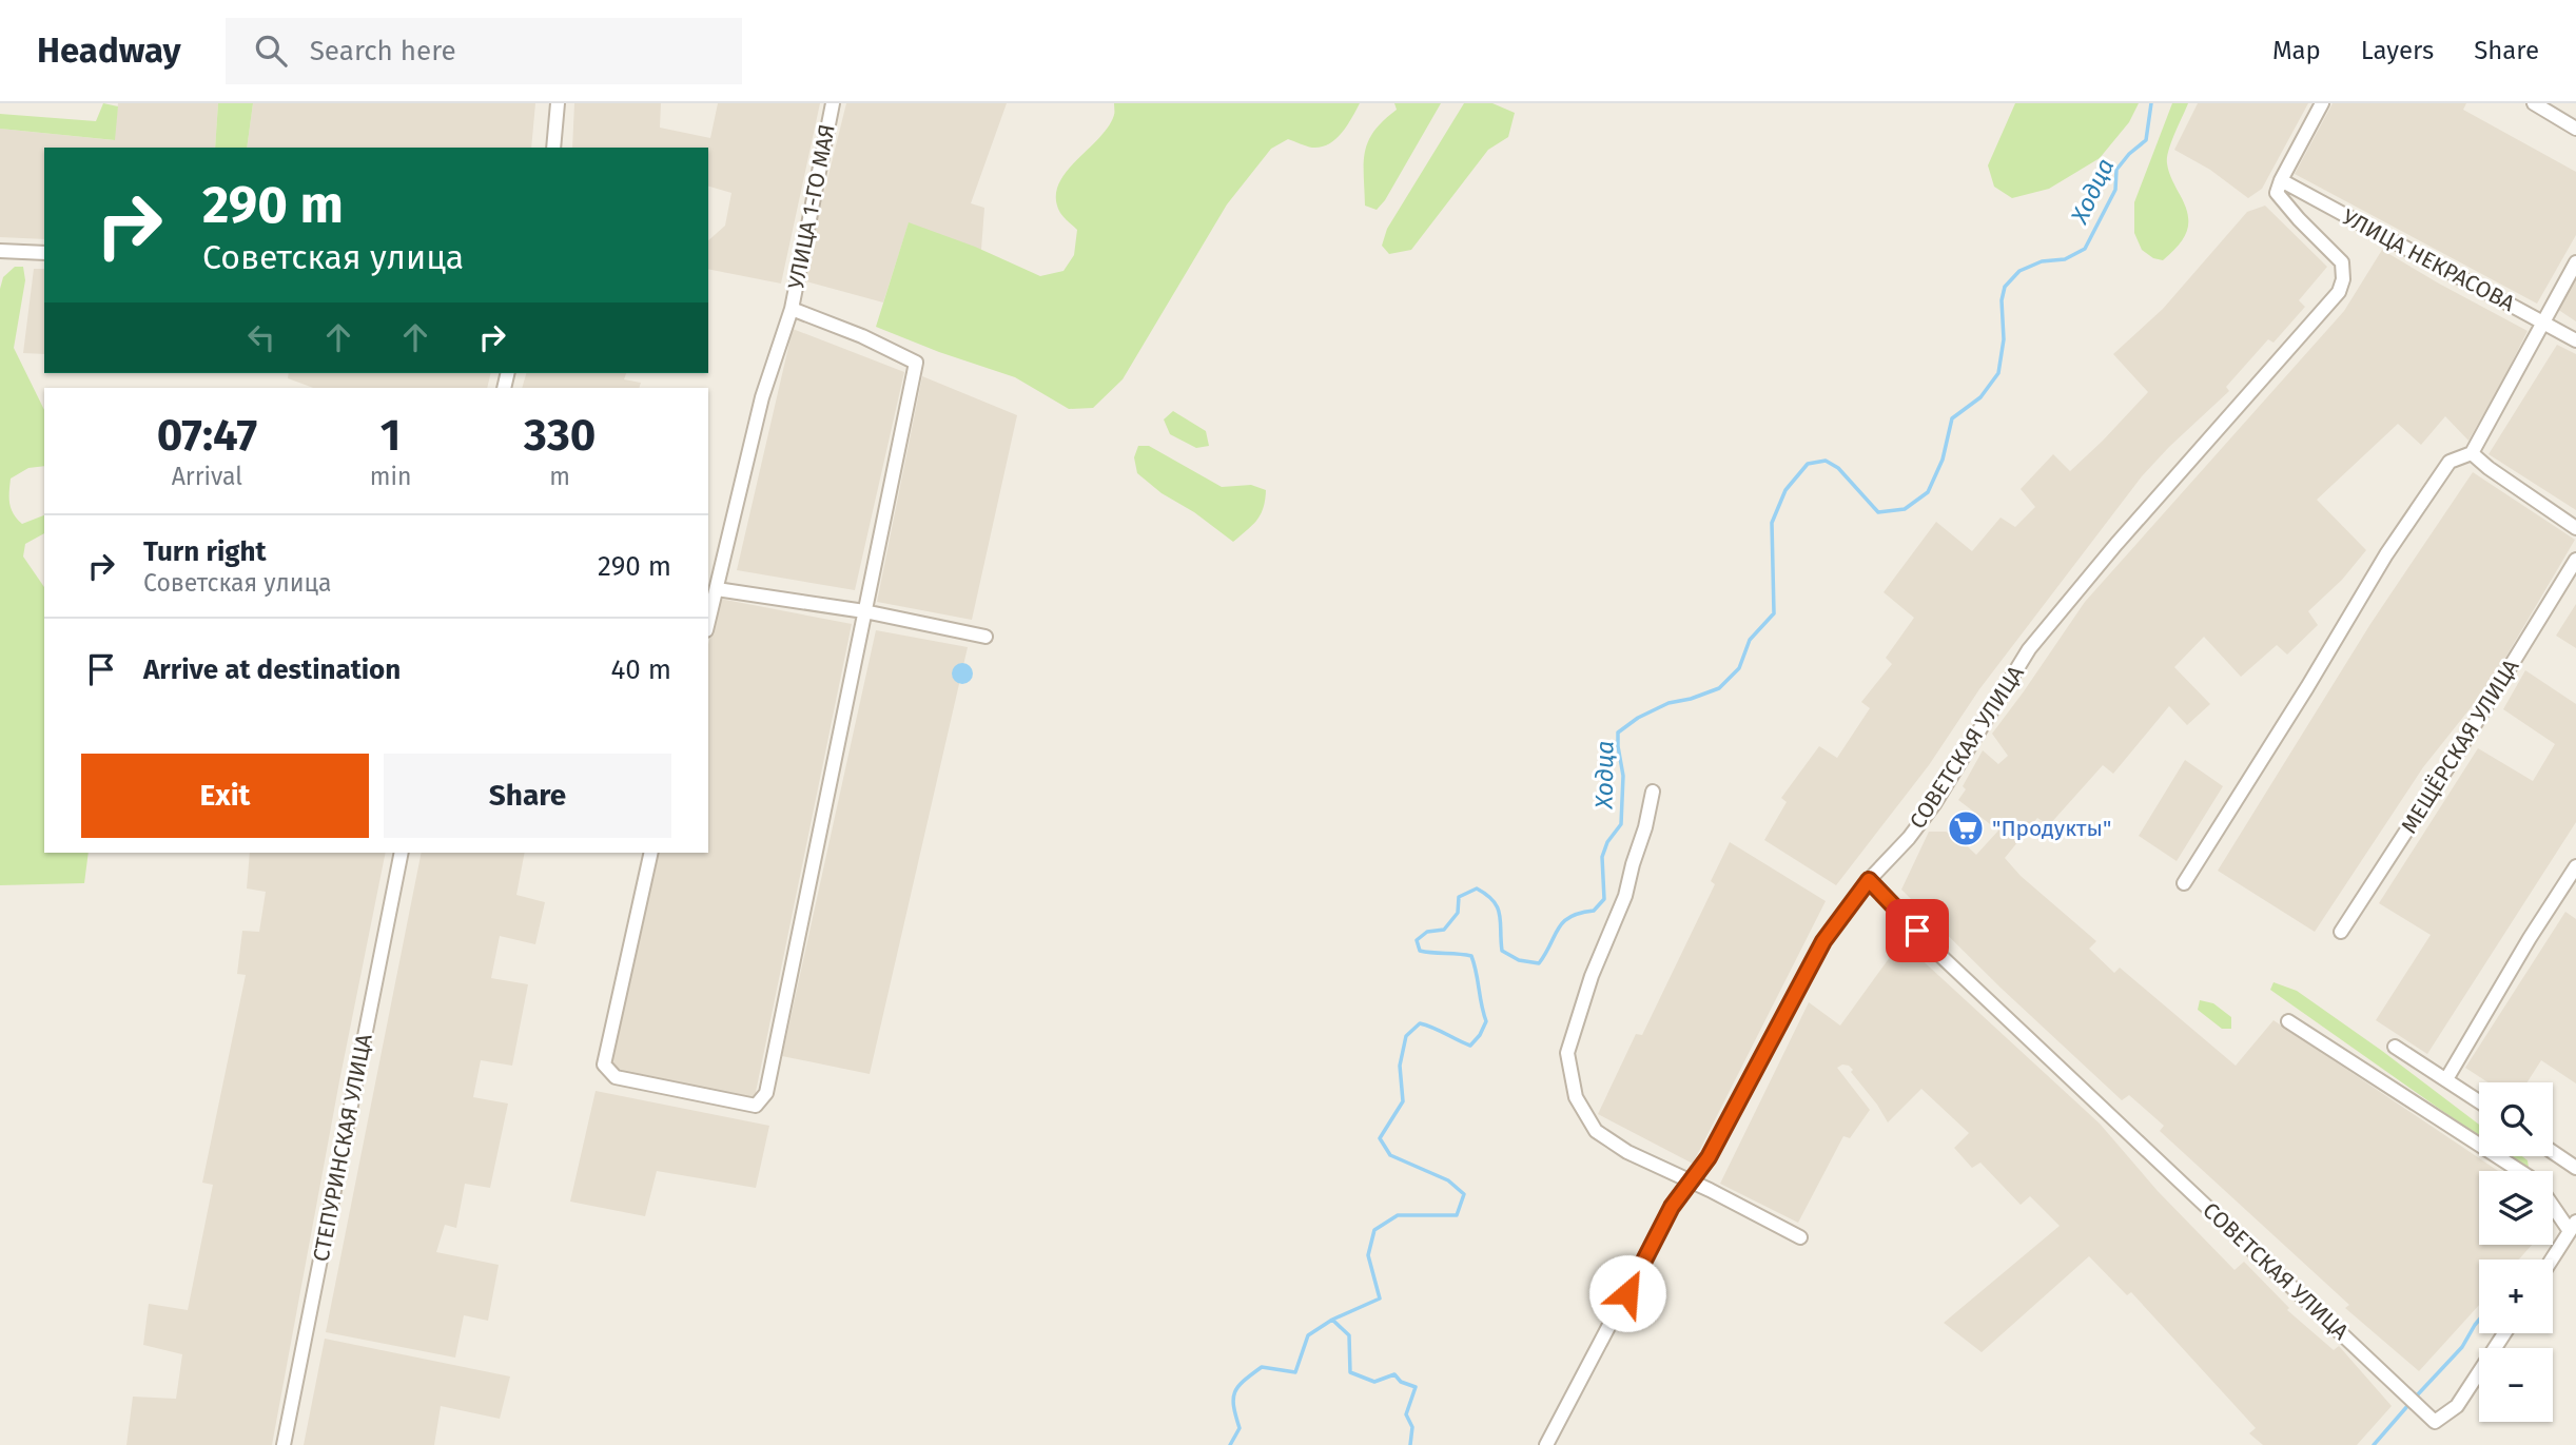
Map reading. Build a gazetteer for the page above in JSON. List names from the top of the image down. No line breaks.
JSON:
{"streets":{"street":["УЛИЦА 1-ГО МАЯ","УЛИЦА НЕКРАСОВА","МЕЩЁРСКАЯ УЛИЦА","СОВЕТСКАЯ УЛИЦА","СТЕПУРИНСКАЯ УЛИЦА"]},"crossings":[["УЛИЦА НЕКРАСОВА","СОВЕТСКАЯ УЛИЦА"]],"water":["Ходца"],"places":{"supermarket":["\"Продукты\""]},"page":{"header":"Headway","search":"Search here","nav":["Map","Layers","Share"],"turn":["290 m","Советская улица"],"eta":["07:47","Arrival","1","min","330","m"],"list":[{"name":"Turn right","note":"Советская улица","value":"290 m"},{"name":"Arrive at destination","value":"40 m"}],"buttons":["Exit","Share"],"map_buttons":["+","−"]}}
